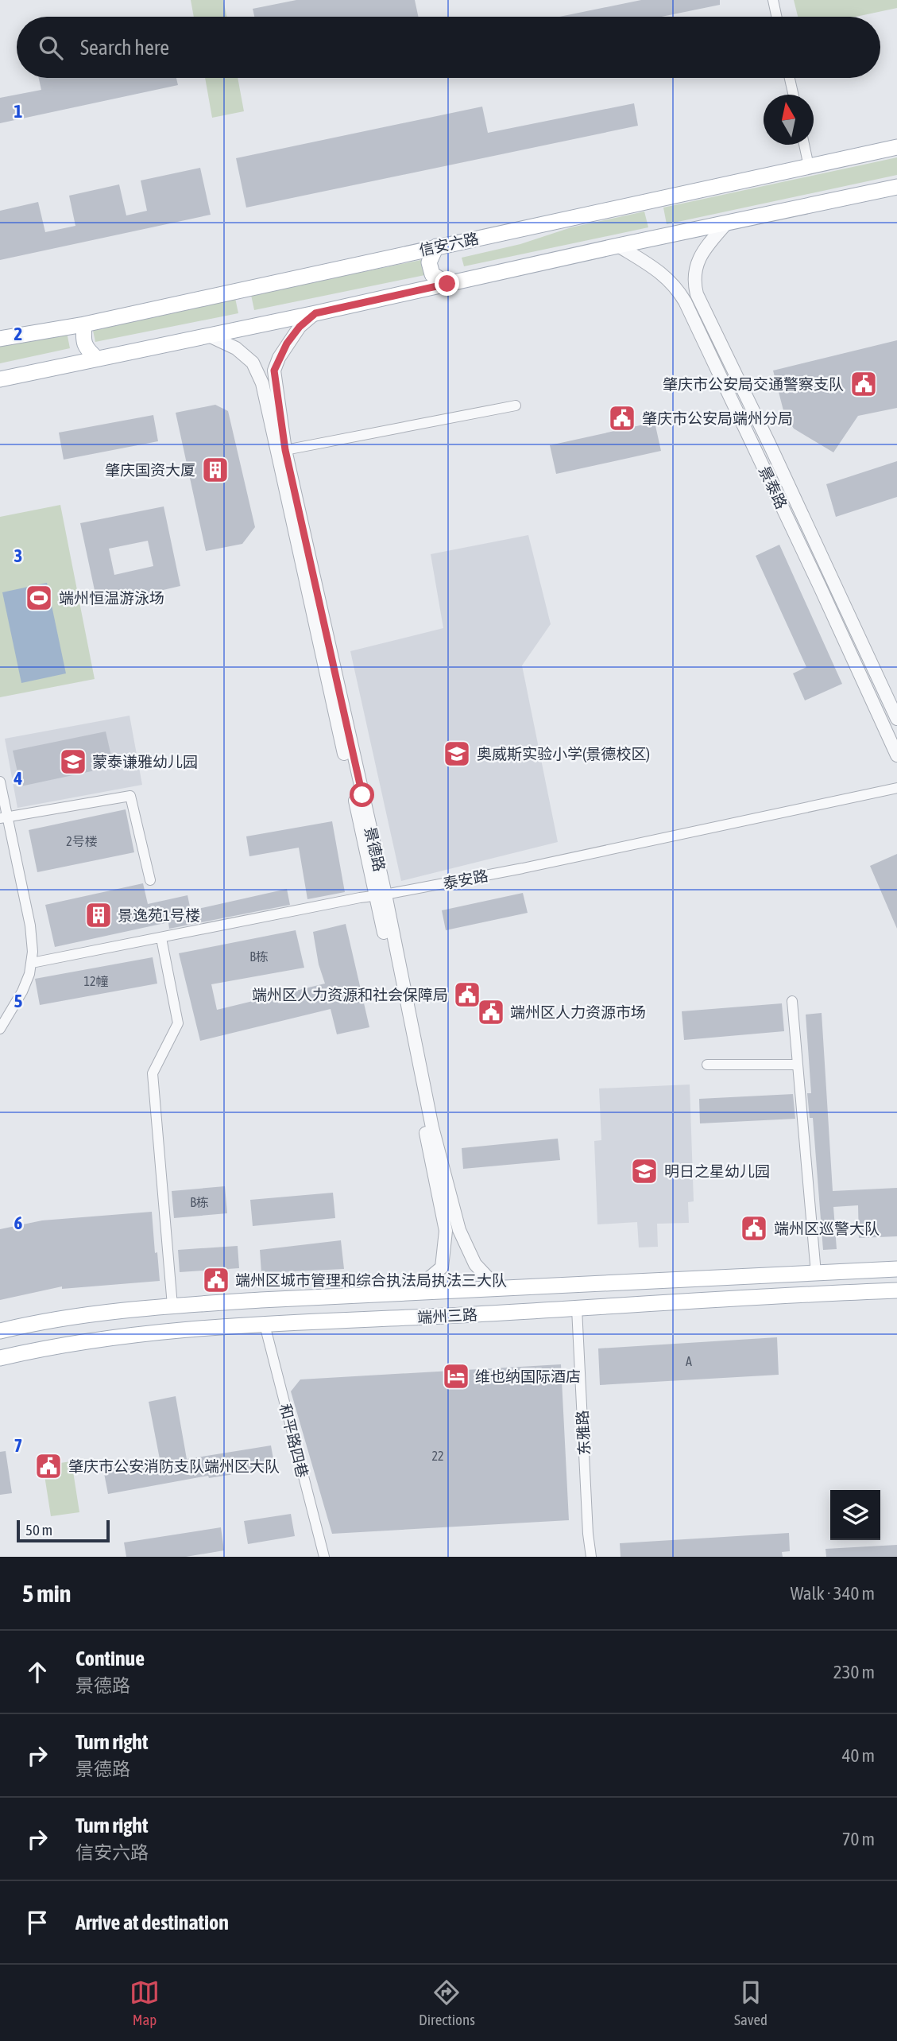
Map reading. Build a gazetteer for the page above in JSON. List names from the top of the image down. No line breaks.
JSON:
{"streets":{"main road":["信安六路","端州三路"],"street":["景泰路","景德路","泰安路","东雅路","和平路四巷"]},"crossings":[["景德路","泰安路"],["景德路","端州三路"],["端州三路","东雅路"],["端州三路","和平路四巷"]],"places":{"public building":["肇庆市公安局交通警察支队","肇庆市公安局端州分局","端州区人力资源和社会保障局","端州区人力资源市场","端州区巡警大队","端州区城市管理和综合执法局执法三大队","肇庆市公安消防支队端州区大队"],"building":["肇庆国资大厦","景逸苑1号楼"],"sports":["端州恒温游泳场"],"school or university":["奥威斯实验小学(景德校区)","蒙泰谦雅幼儿园","明日之星幼儿园"],"hotel":["维也纳国际酒店"]},"house_numbers":["2号楼","B栋","12幢","B栋","A","22"],"scale_bar":"50 m","north":"top","page":{"search":"Search here","scale":"50 m","heading":["5 min","Walk · 340 m"],"list":[["Continue","景德路","230 m"],["Turn right","景德路","40 m"],["Turn right","信安六路","70 m"],"Arrive at destination"],"nav":["Map","Directions","Saved"]},"grid":{"rows":["1","2","3","4","5","6","7"]}}
